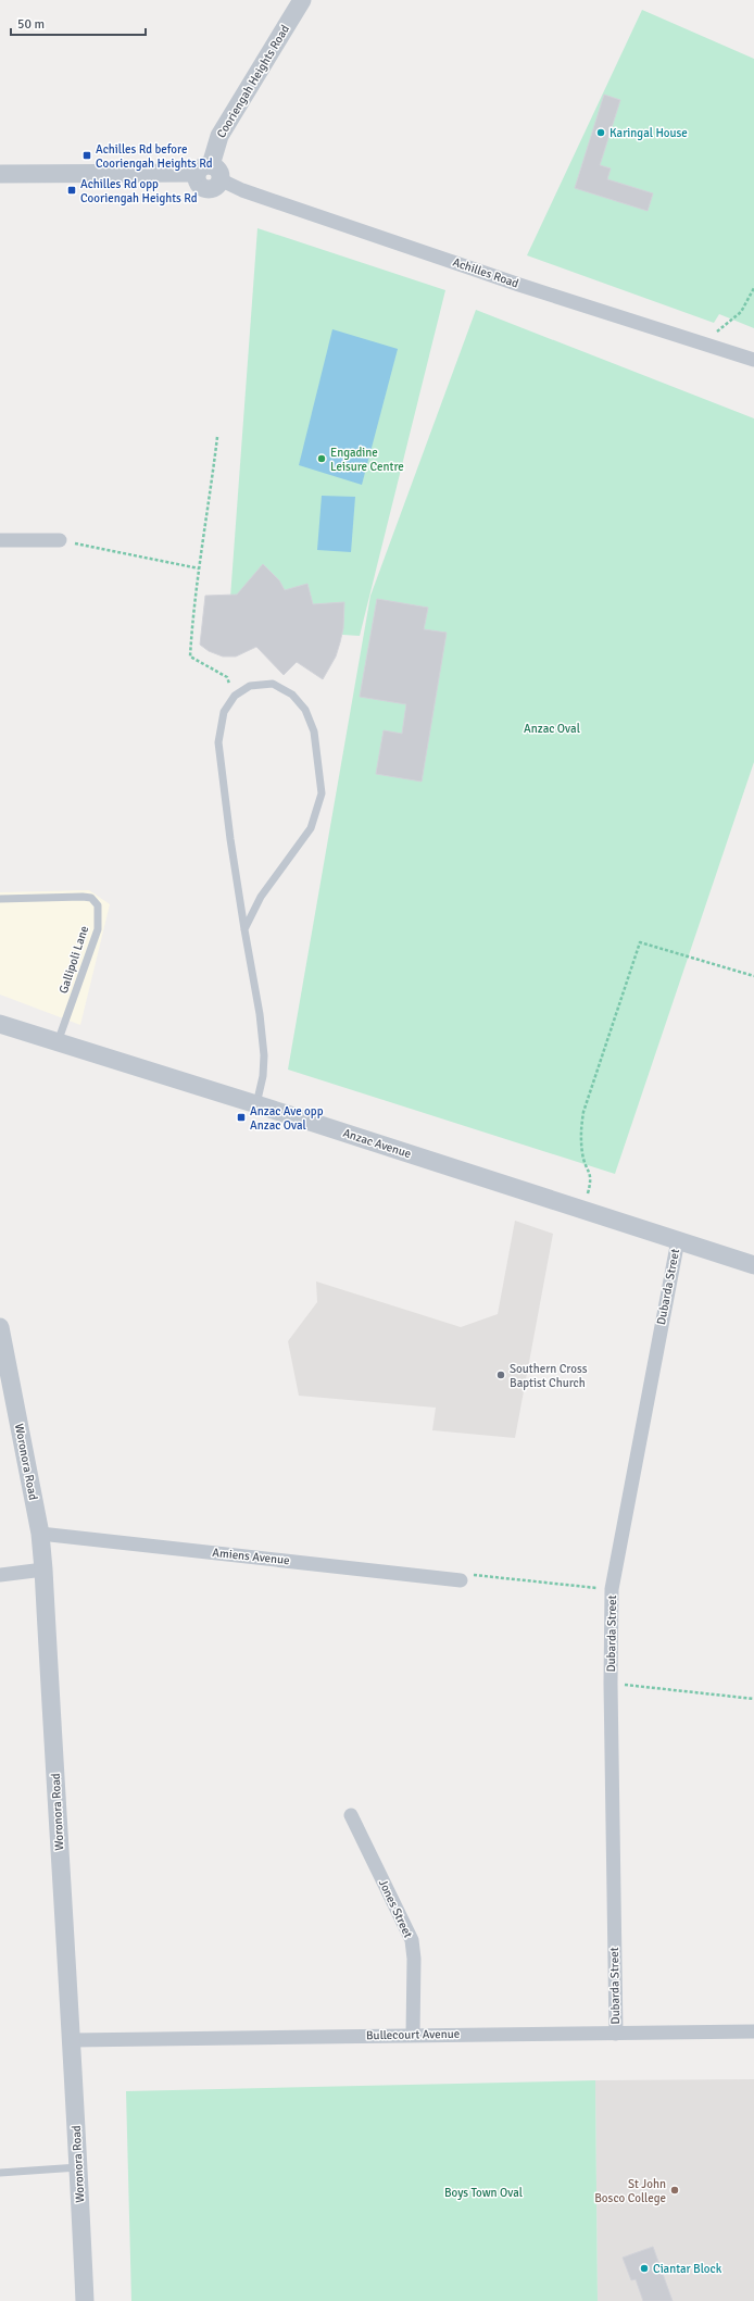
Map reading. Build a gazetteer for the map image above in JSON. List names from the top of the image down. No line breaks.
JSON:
{"streets":{"street":["Cooriengah Heights Road","Achilles Road","Anzac Avenue","Dubarda Street","Woronora Road","Amiens Avenue","Jones Street","Bullecourt Avenue"],"lane":["Gallipoli Lane"]},"crossings":[["Cooriengah Heights Road","Achilles Road"],["Gallipoli Lane","Anzac Avenue"],["Anzac Avenue","Dubarda Street"],["Dubarda Street","Bullecourt Avenue"],["Woronora Road","Amiens Avenue"],["Woronora Road","Bullecourt Avenue"],["Jones Street","Bullecourt Avenue"]],"parks":["Anzac Oval","Boys Town Oval"],"places":{"other":["Karingal House","Engadine Leisure Centre","Southern Cross Baptist Church","St John Bosco College","Ciantar Block"],"transit":["Achilles Rd before Cooriengah Heights Rd","Achilles Rd opp Cooriengah Heights Rd","Anzac Ave opp Anzac Oval"]},"scale_bar":"50 m"}
